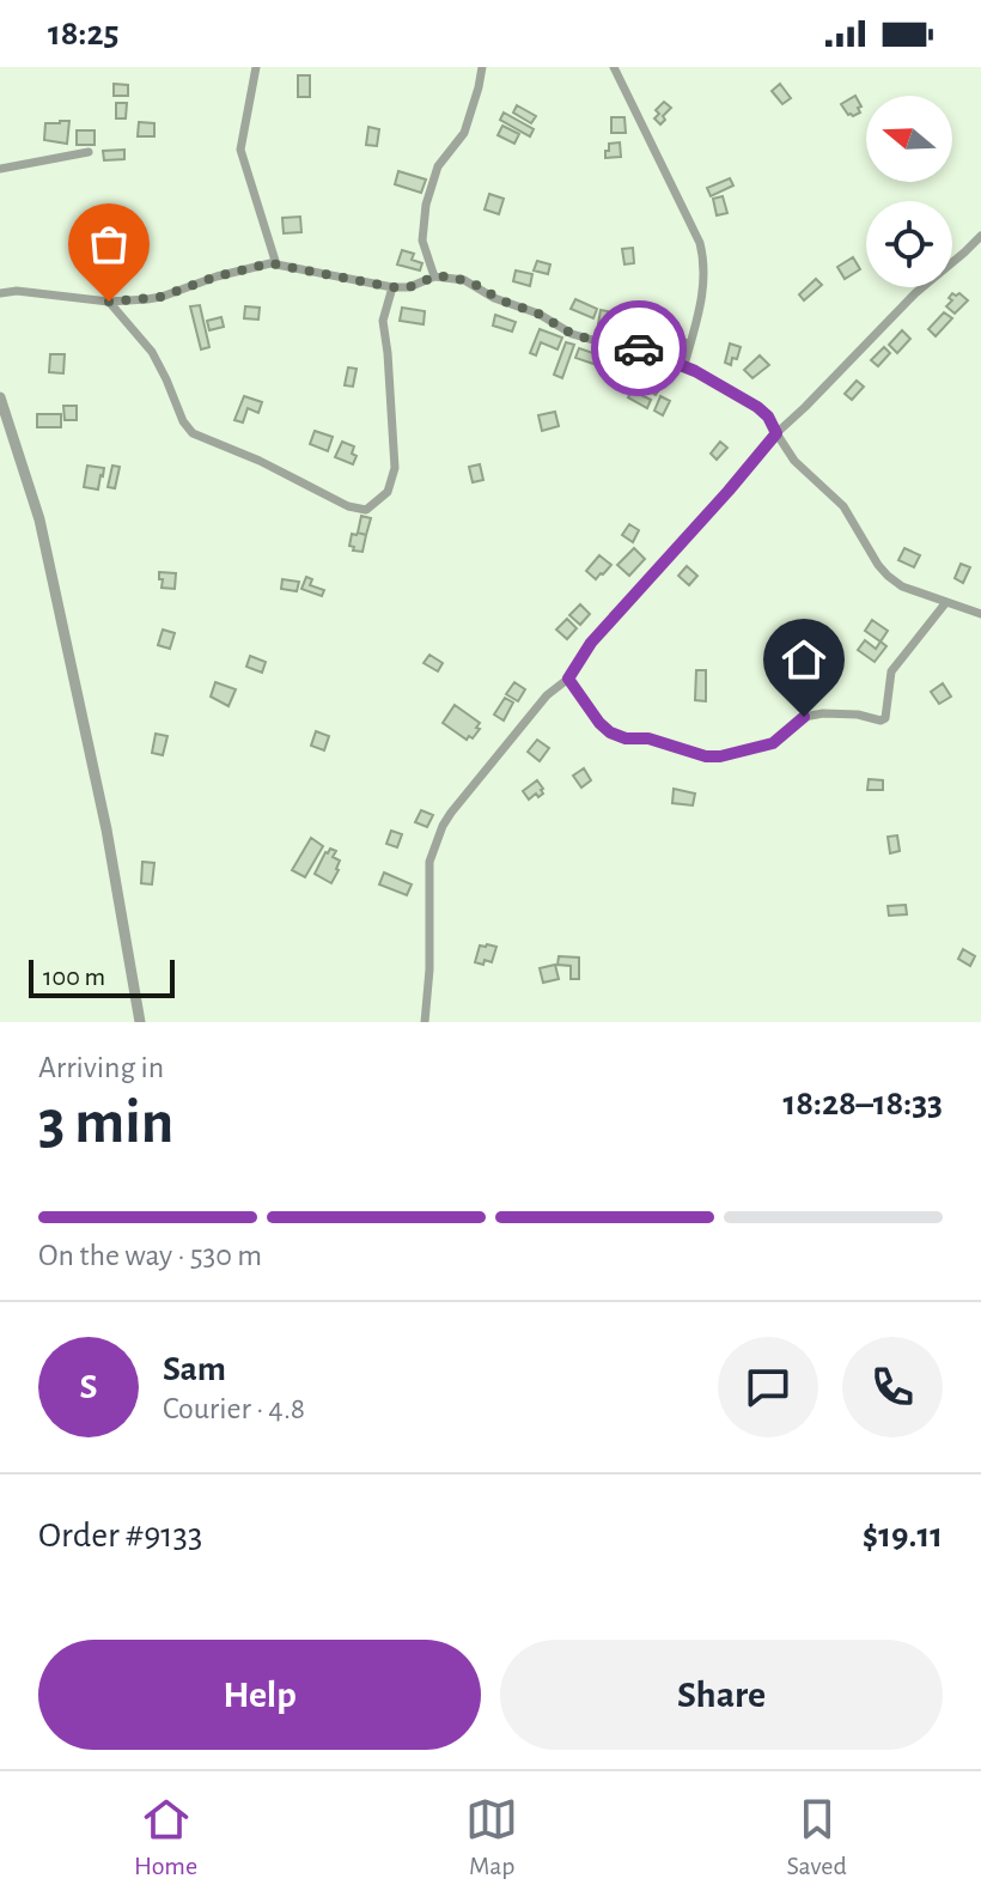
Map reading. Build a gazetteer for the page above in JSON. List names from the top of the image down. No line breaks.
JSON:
{"scale_bar":"100 m","north":"left","page":{"status":"18:25","scale":"100 m","heading":["3 min","Arriving in","18:28–18:33"],"panel":["Sam","Courier · 4.8","Order #9133","$19.11"],"bar":"On the way · 530 m","round":"S","buttons":["Help","Share"],"tabs":["Home","Map","Saved"]}}
